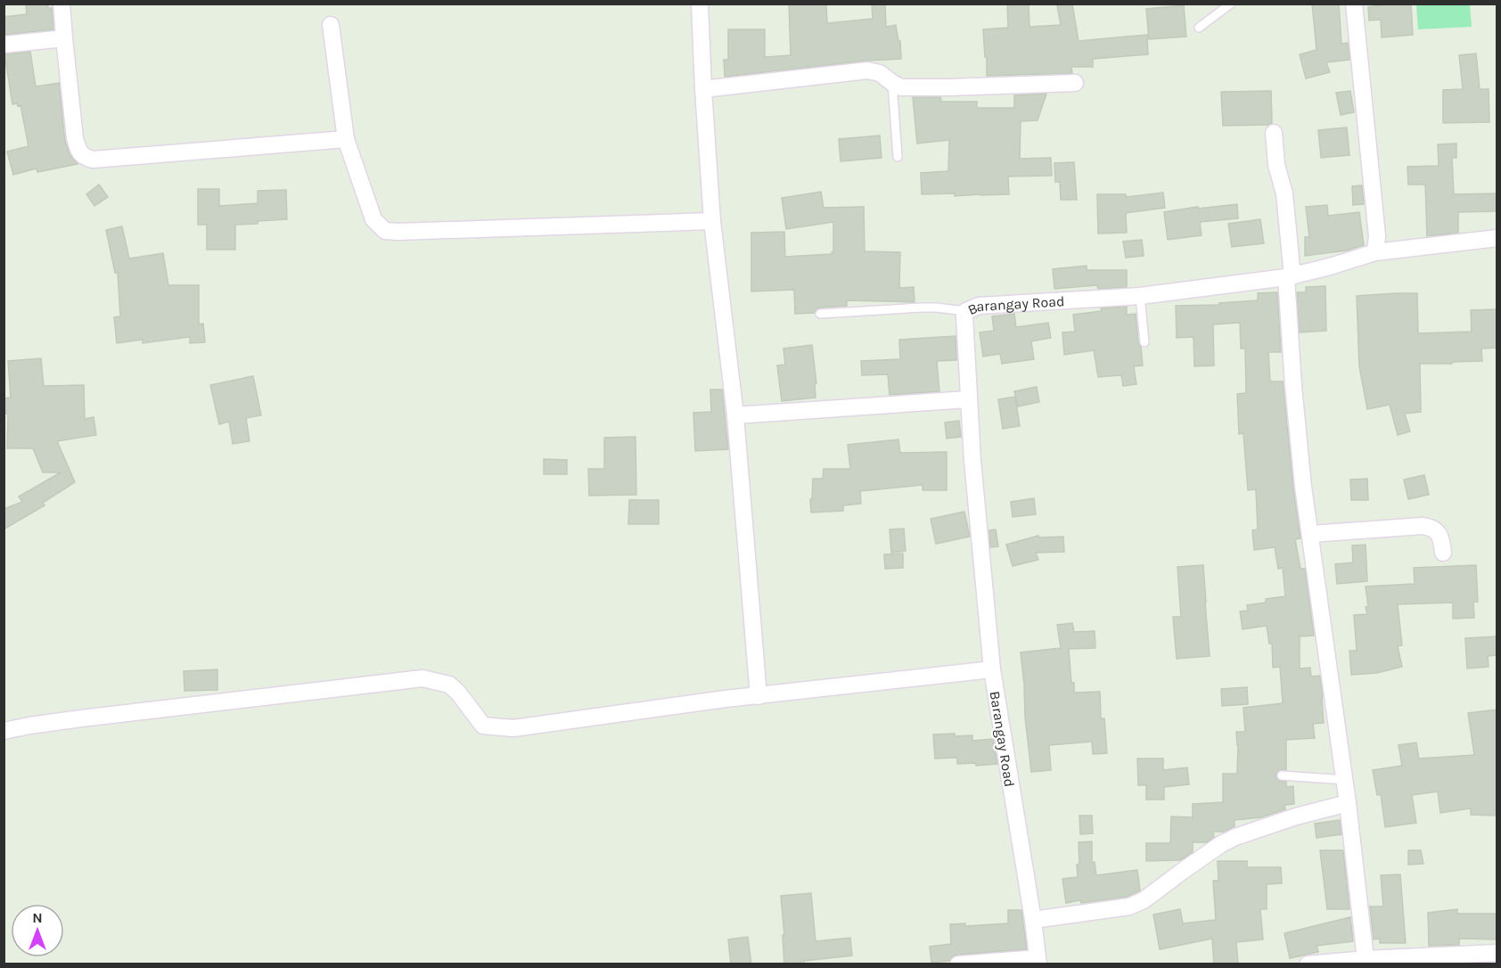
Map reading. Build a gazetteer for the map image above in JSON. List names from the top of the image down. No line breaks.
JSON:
{"streets":{"street":["Barangay Road"]},"north":"top"}
